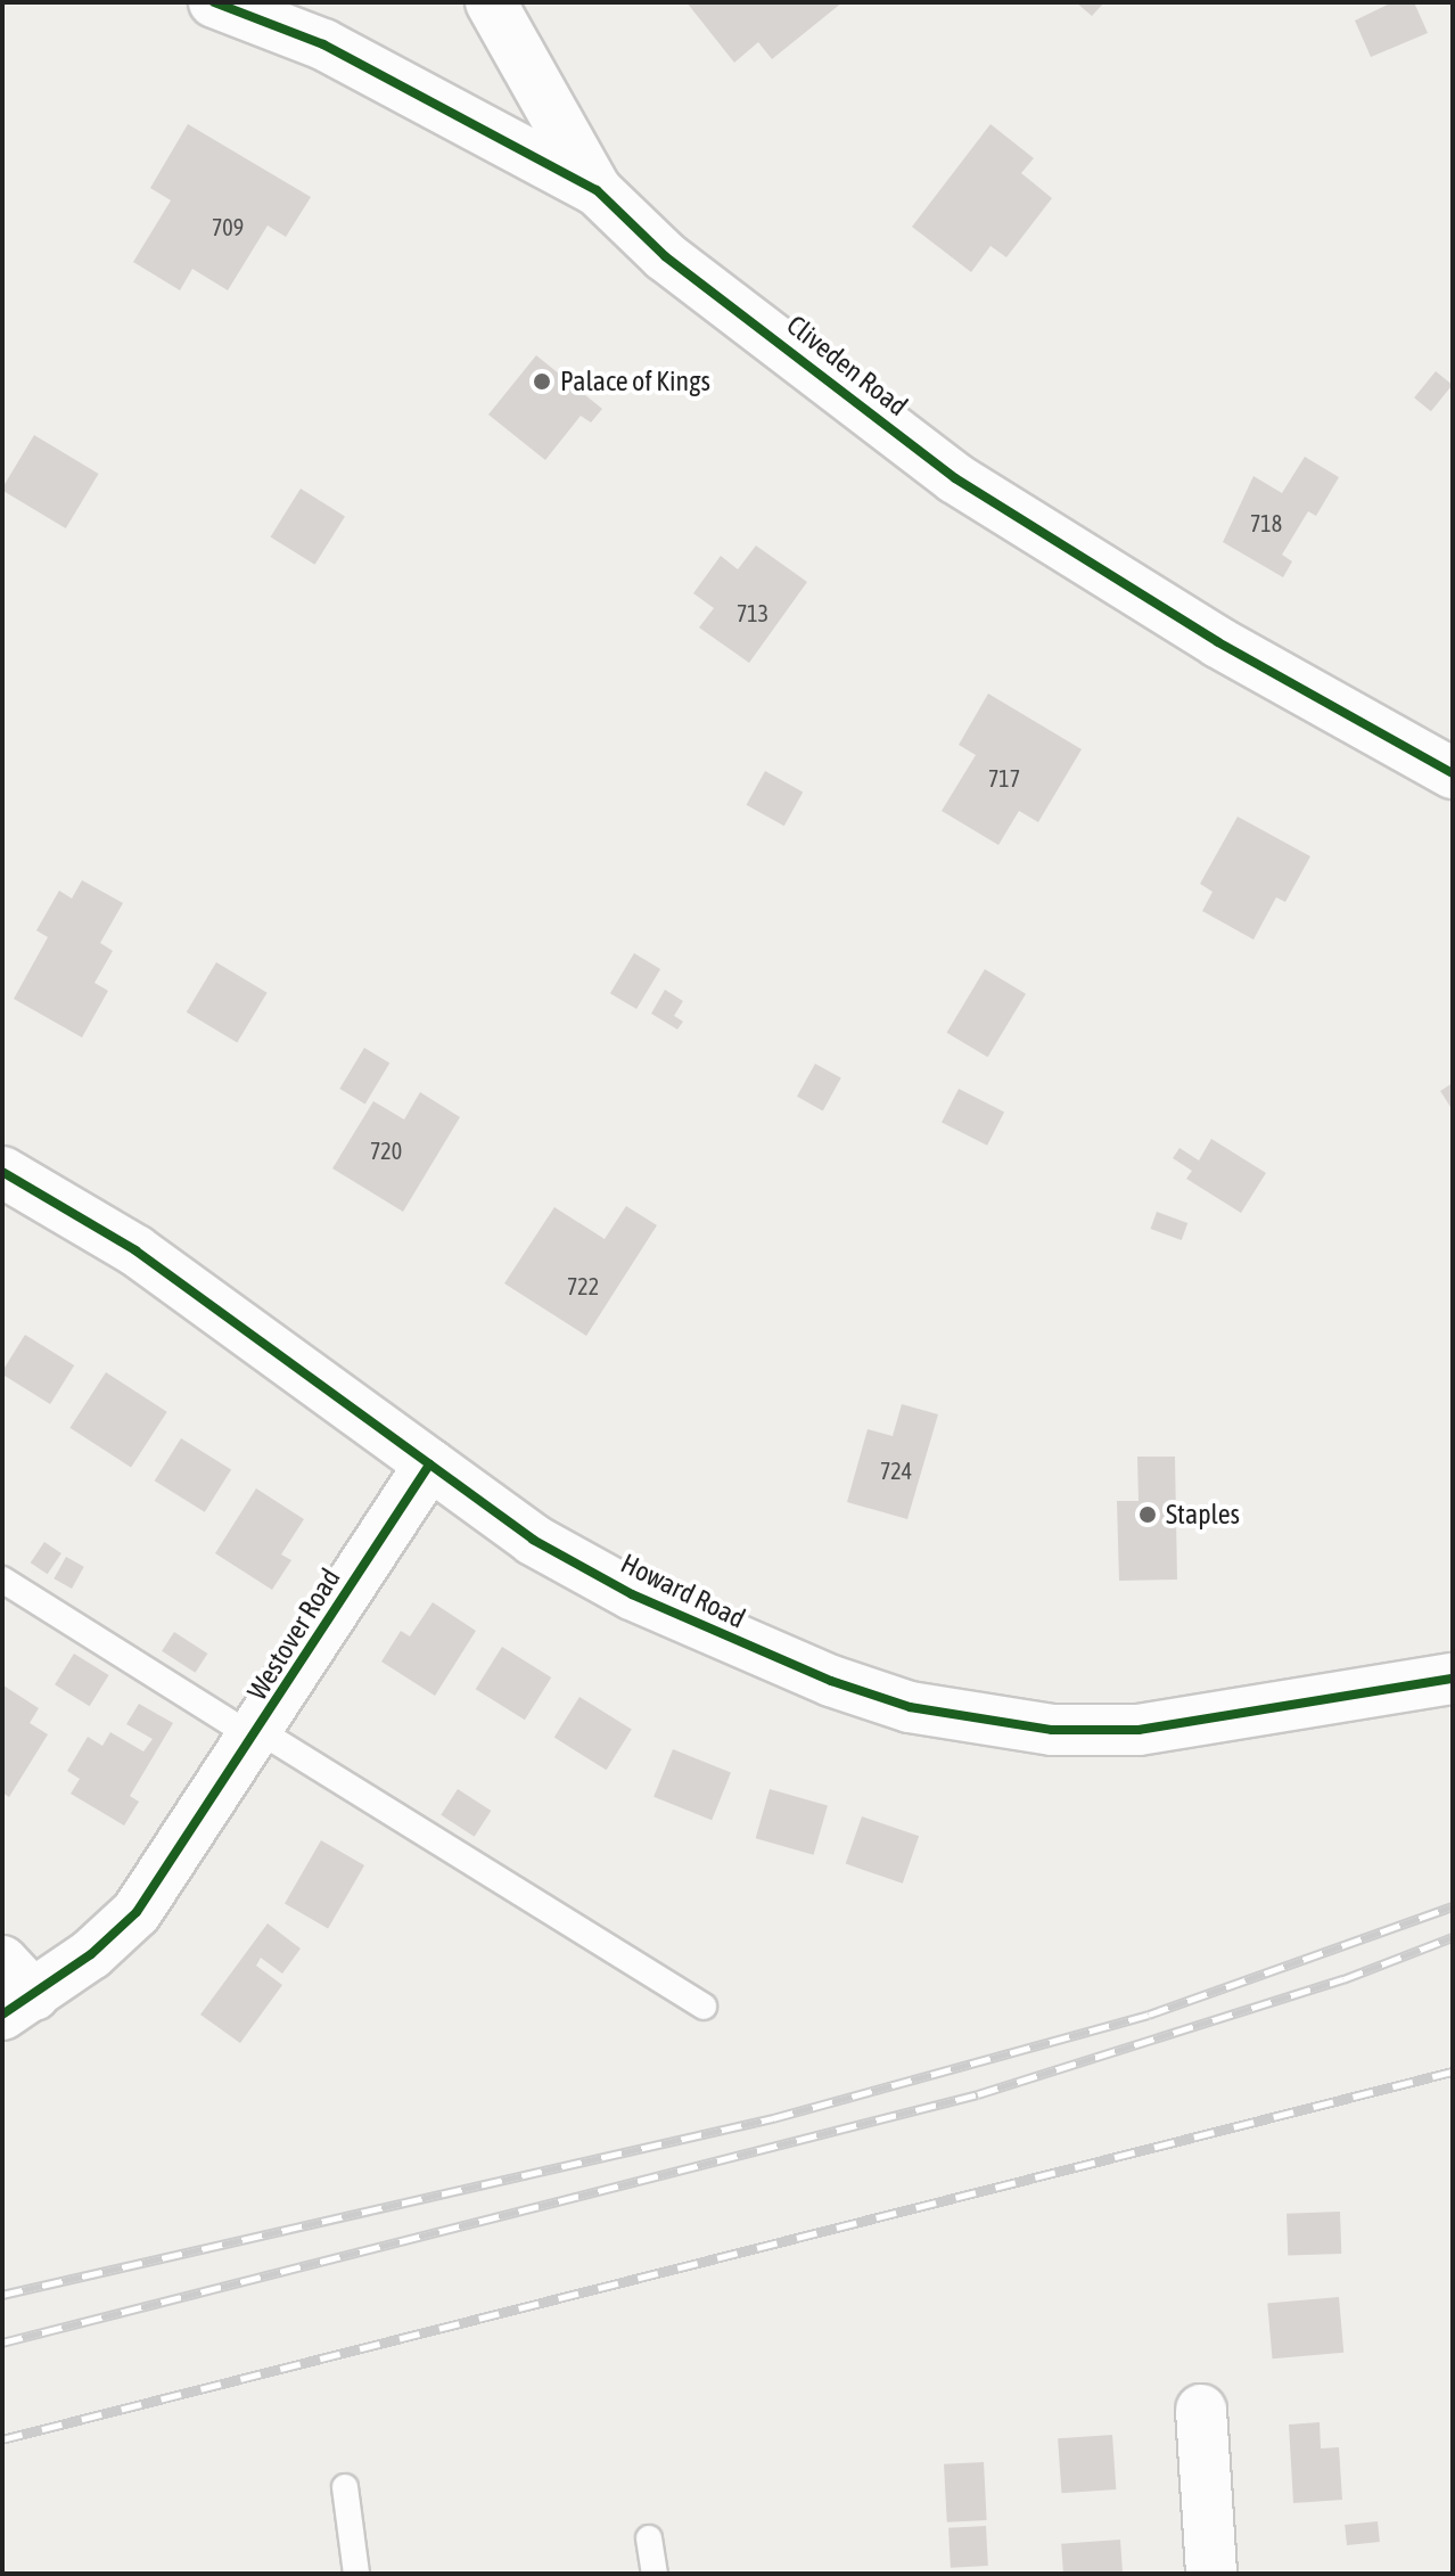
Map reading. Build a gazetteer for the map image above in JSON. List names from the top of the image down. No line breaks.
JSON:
{"streets":{"street":["Cliveden Road","Howard Road","Westover Road"]},"crossings":[["Howard Road","Westover Road"]],"places":["Palace of Kings","Staples"],"house_numbers":["709","718","713","717","720","722","724"]}
